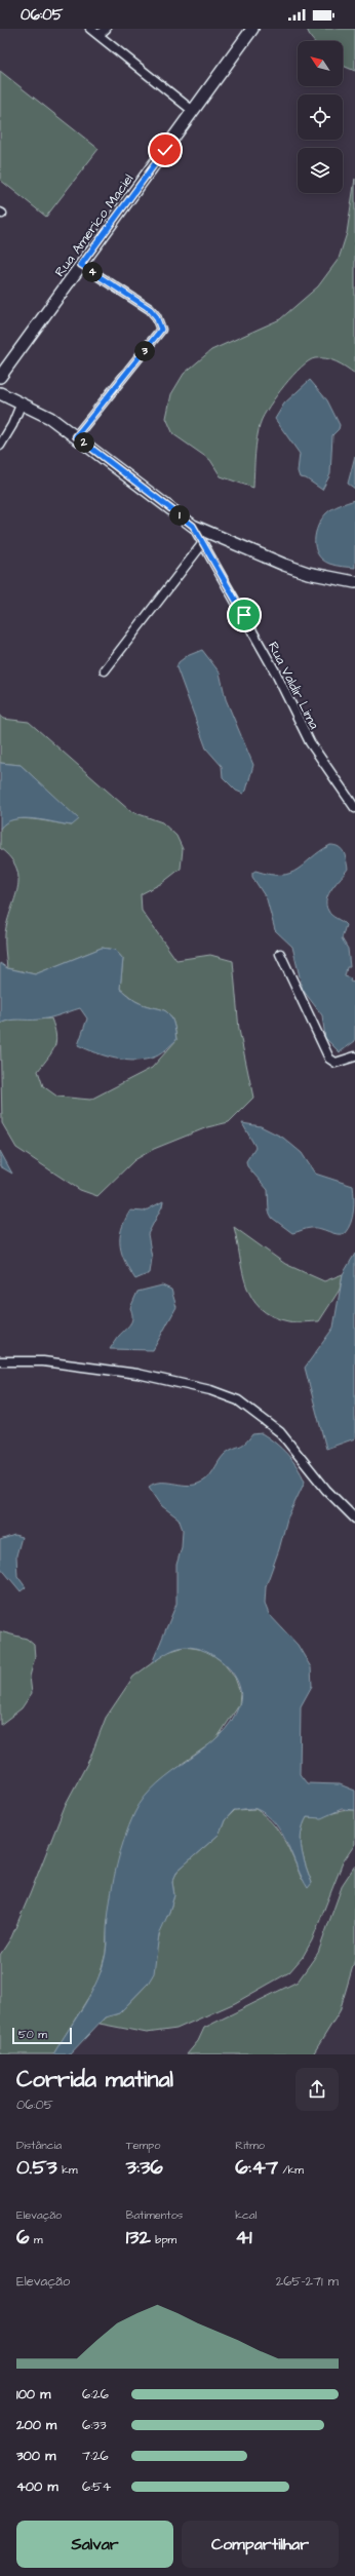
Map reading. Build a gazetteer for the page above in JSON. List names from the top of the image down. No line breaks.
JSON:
{"streets":{"street":["Rua Americo Maciel","Rua Valdir Lima"]},"scale_bar":"50 m","north":"top left","page":{"status":"06:05","pins":["4","3","2","1"],"scale":"50 m","heading":["Corrida matinal","06:05"],"stats":[["Distância","0.53 km"],["Tempo","3:36"],["Ritmo","6:47 /km"],["Elevação","6 m"],["Batimentos","132 bpm"],["kcal","41"]],"chart":["Elevação","265–271 m"],"list":[{"name":"100 m","note":"6:26"},{"name":"200 m","note":"6:33"},{"name":"300 m","note":"7:26"},{"name":"400 m","note":"6:54"}],"buttons":["Salvar","Compartilhar"]}}
